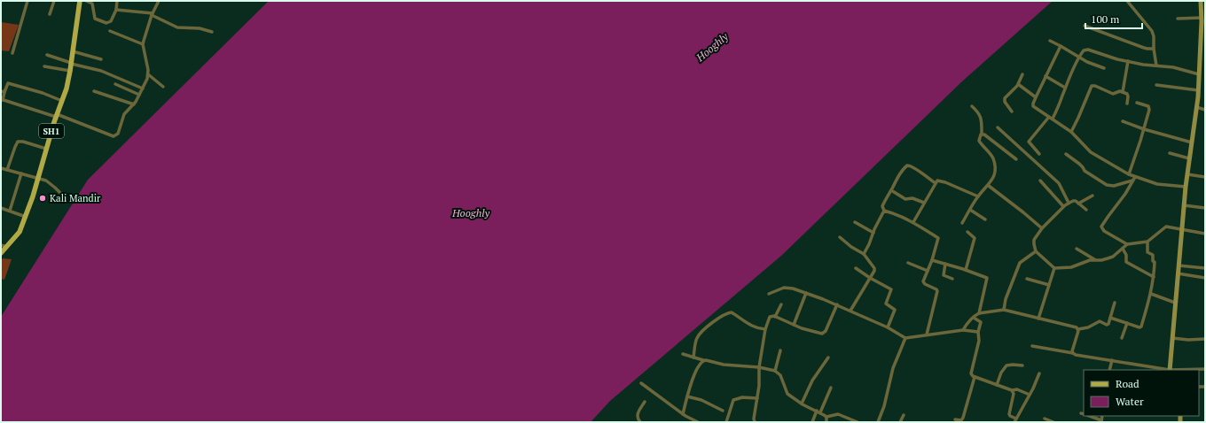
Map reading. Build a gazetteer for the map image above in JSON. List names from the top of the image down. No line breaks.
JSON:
{"streets":{"main road":["SH1"]},"water":["Hooghly"],"places":["Kali Mandir"],"legend":["Road","Water"],"scale_bar":"100 m"}
